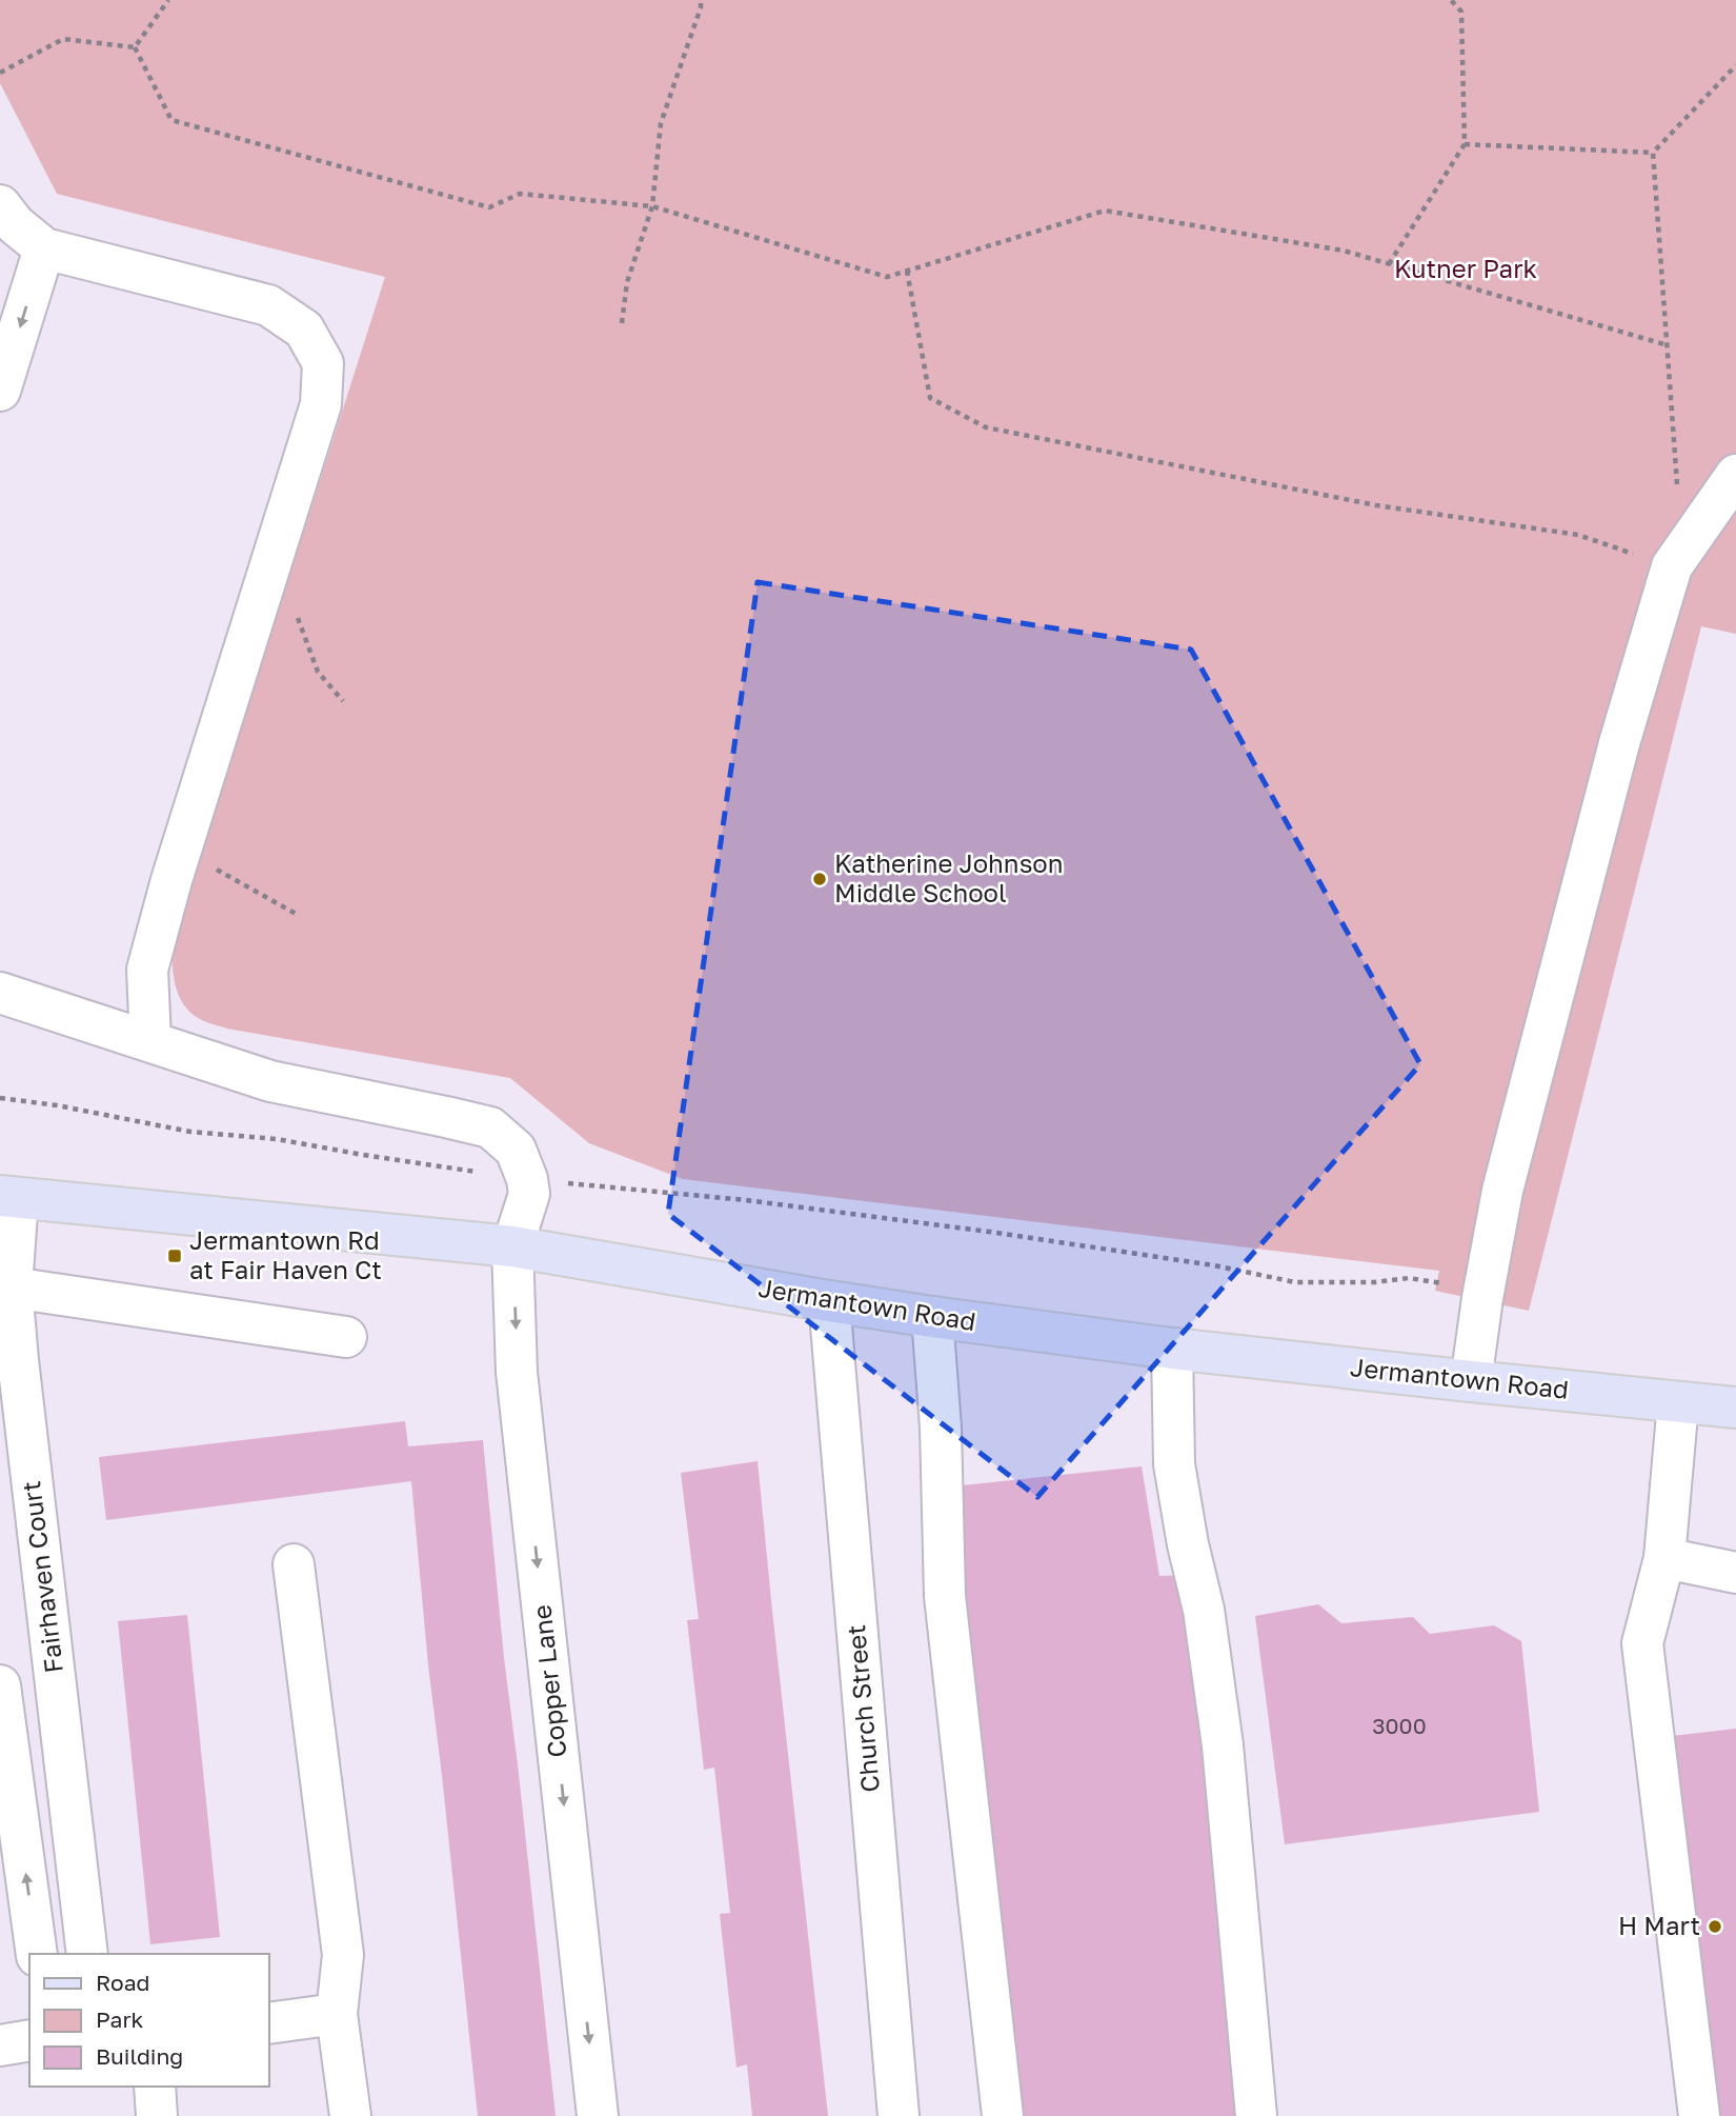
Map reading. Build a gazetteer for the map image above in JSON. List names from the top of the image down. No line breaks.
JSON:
{"streets":{"main road":["Jermantown Road"],"street":["Fairhaven Court","Copper Lane","Church Street"]},"crossings":[["Jermantown Road","Fairhaven Court"],["Jermantown Road","Copper Lane"],["Jermantown Road","Church Street"]],"parks":["Kutner Park"],"places":{"other":["Katherine Johnson Middle School","H Mart"],"transit":["Jermantown Rd at Fair Haven Ct"]},"house_numbers":["3000"],"legend":["Road","Park","Building"]}
